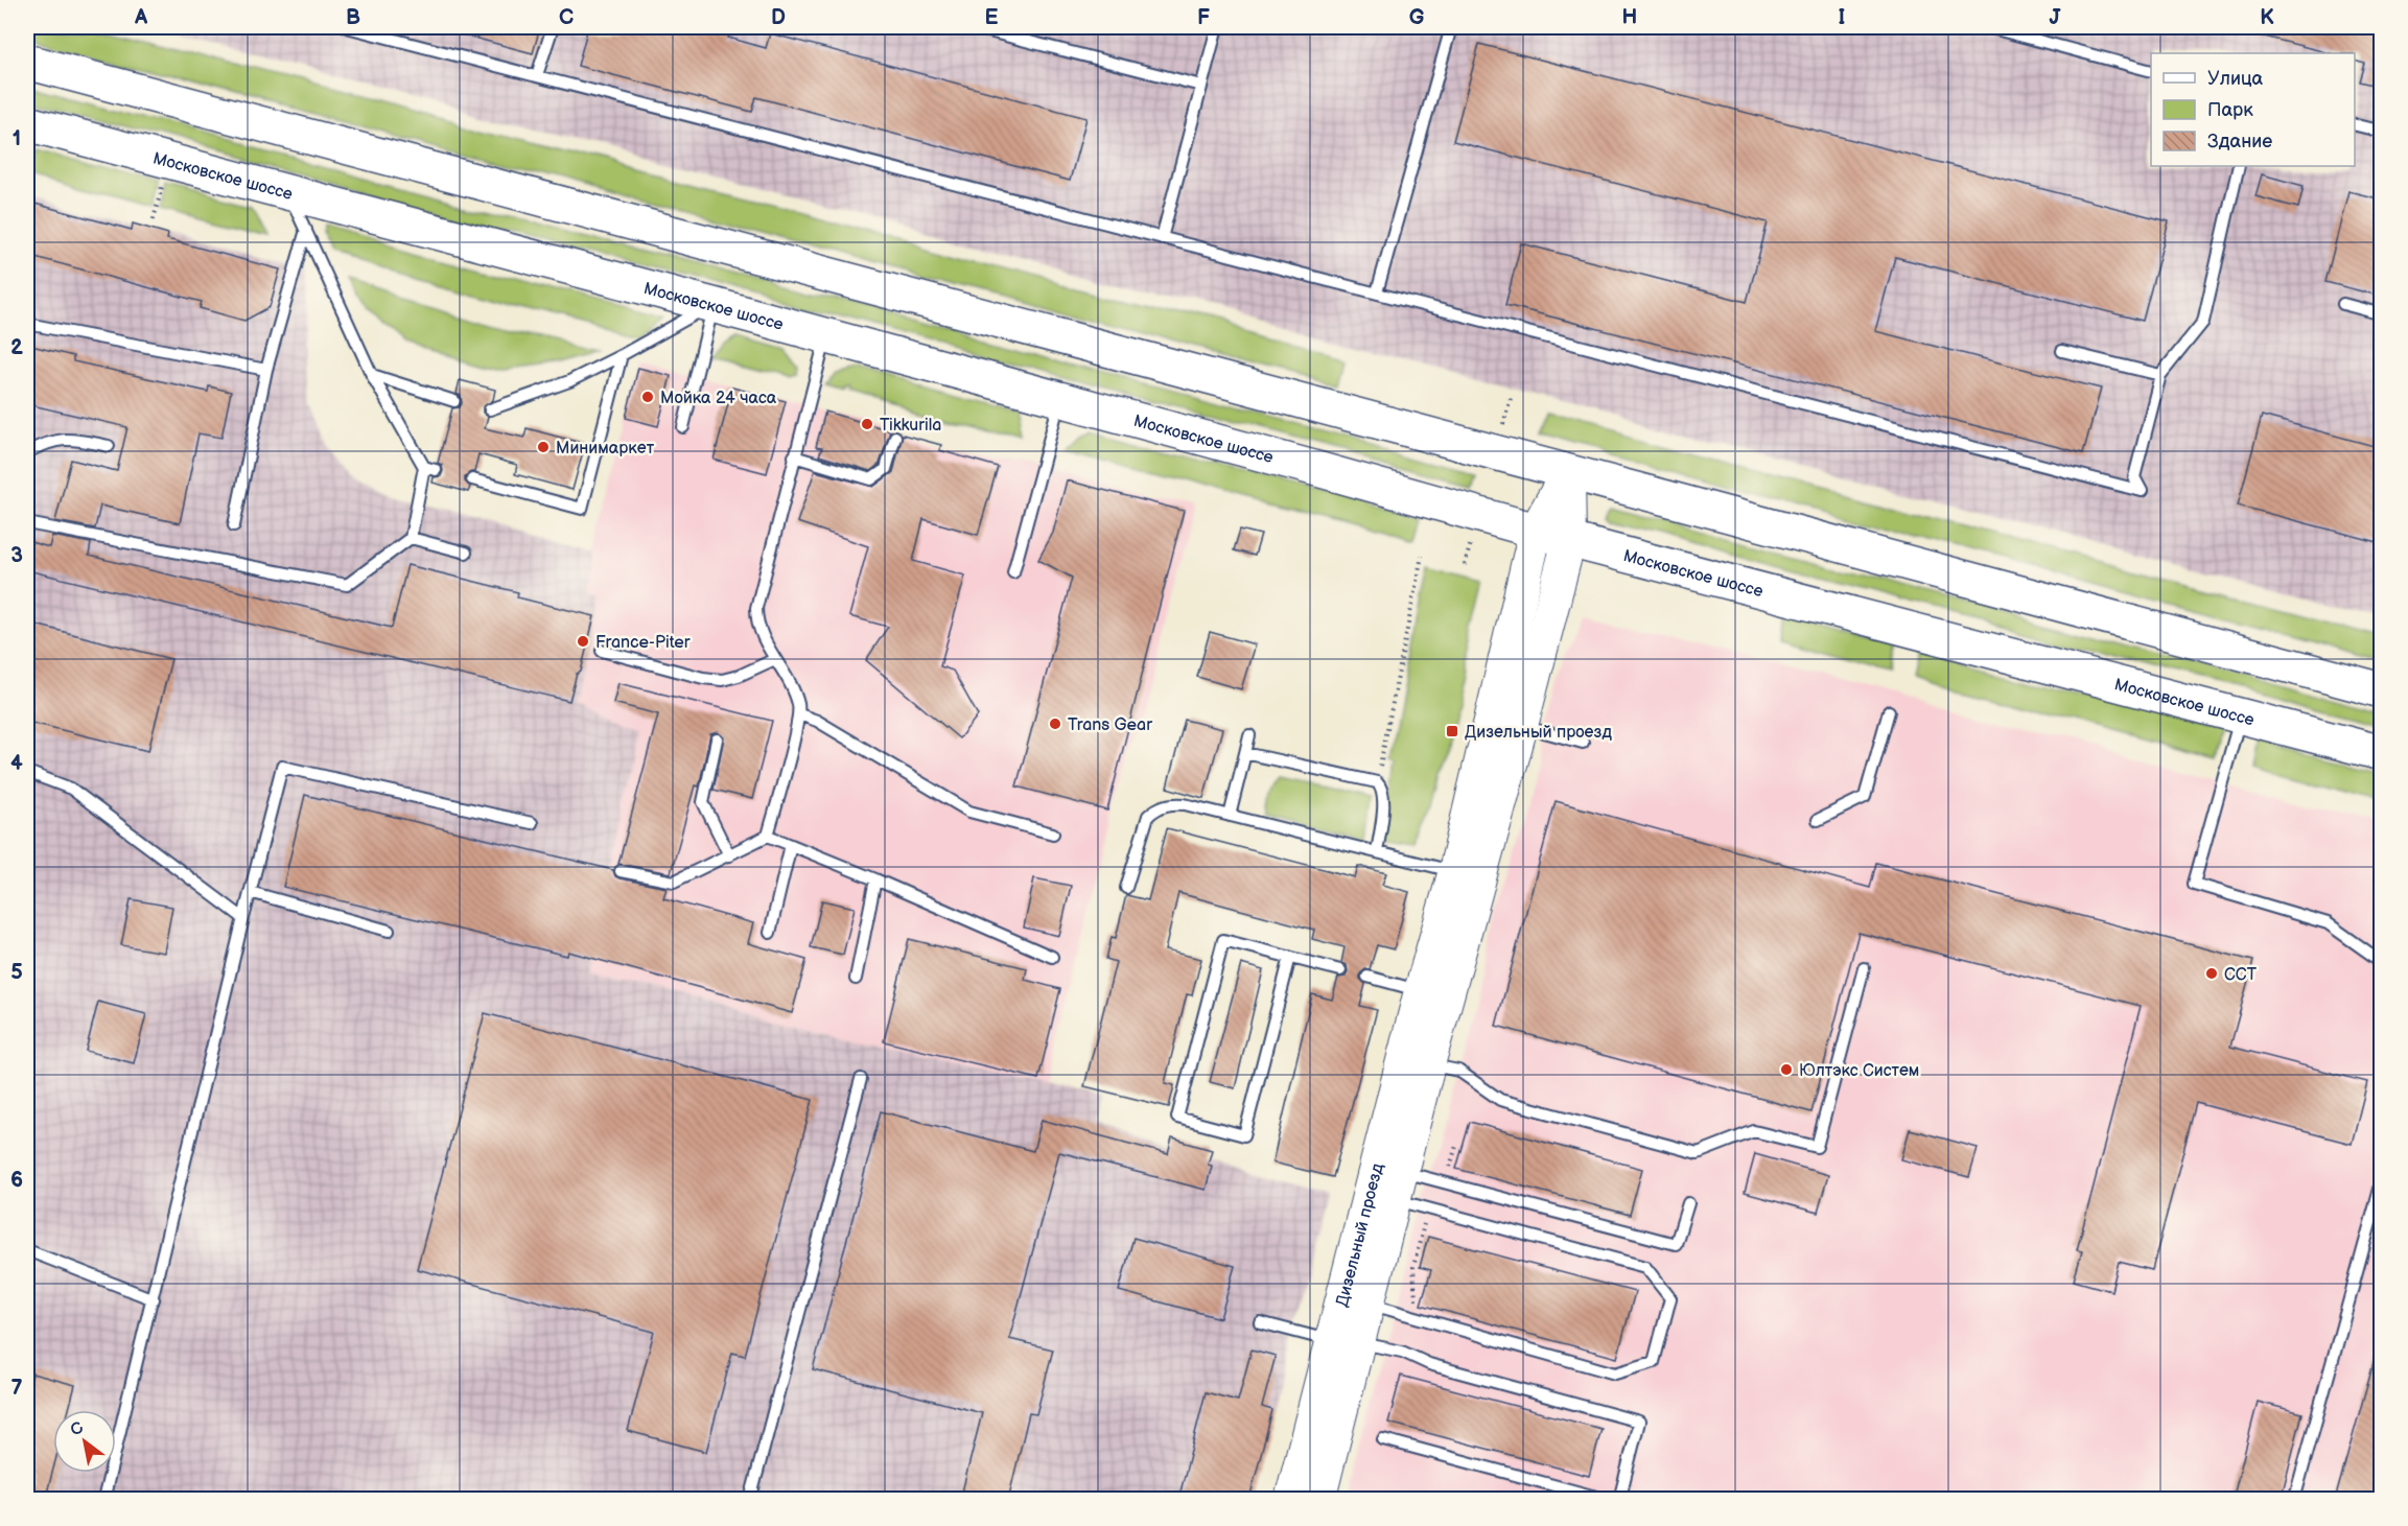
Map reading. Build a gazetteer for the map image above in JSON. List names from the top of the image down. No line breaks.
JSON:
{"streets":{"main road":["Московское шоссе"],"street":["Дизельный проезд"]},"crossings":[["Московское шоссе","Дизельный проезд"]],"places":{"other":["Мойка 24 часа","Tikkurila","Минимаркет","France-Piter","Trans Gear","ССТ","Юлтэкс Систем"],"transit":["Дизельный проезд"]},"legend":["Улица","Парк","Здание"],"north":"top left","grid":{"columns":["A","B","C","D","E","F","G","H","I","J","K"],"rows":["1","2","3","4","5","6","7"]}}
